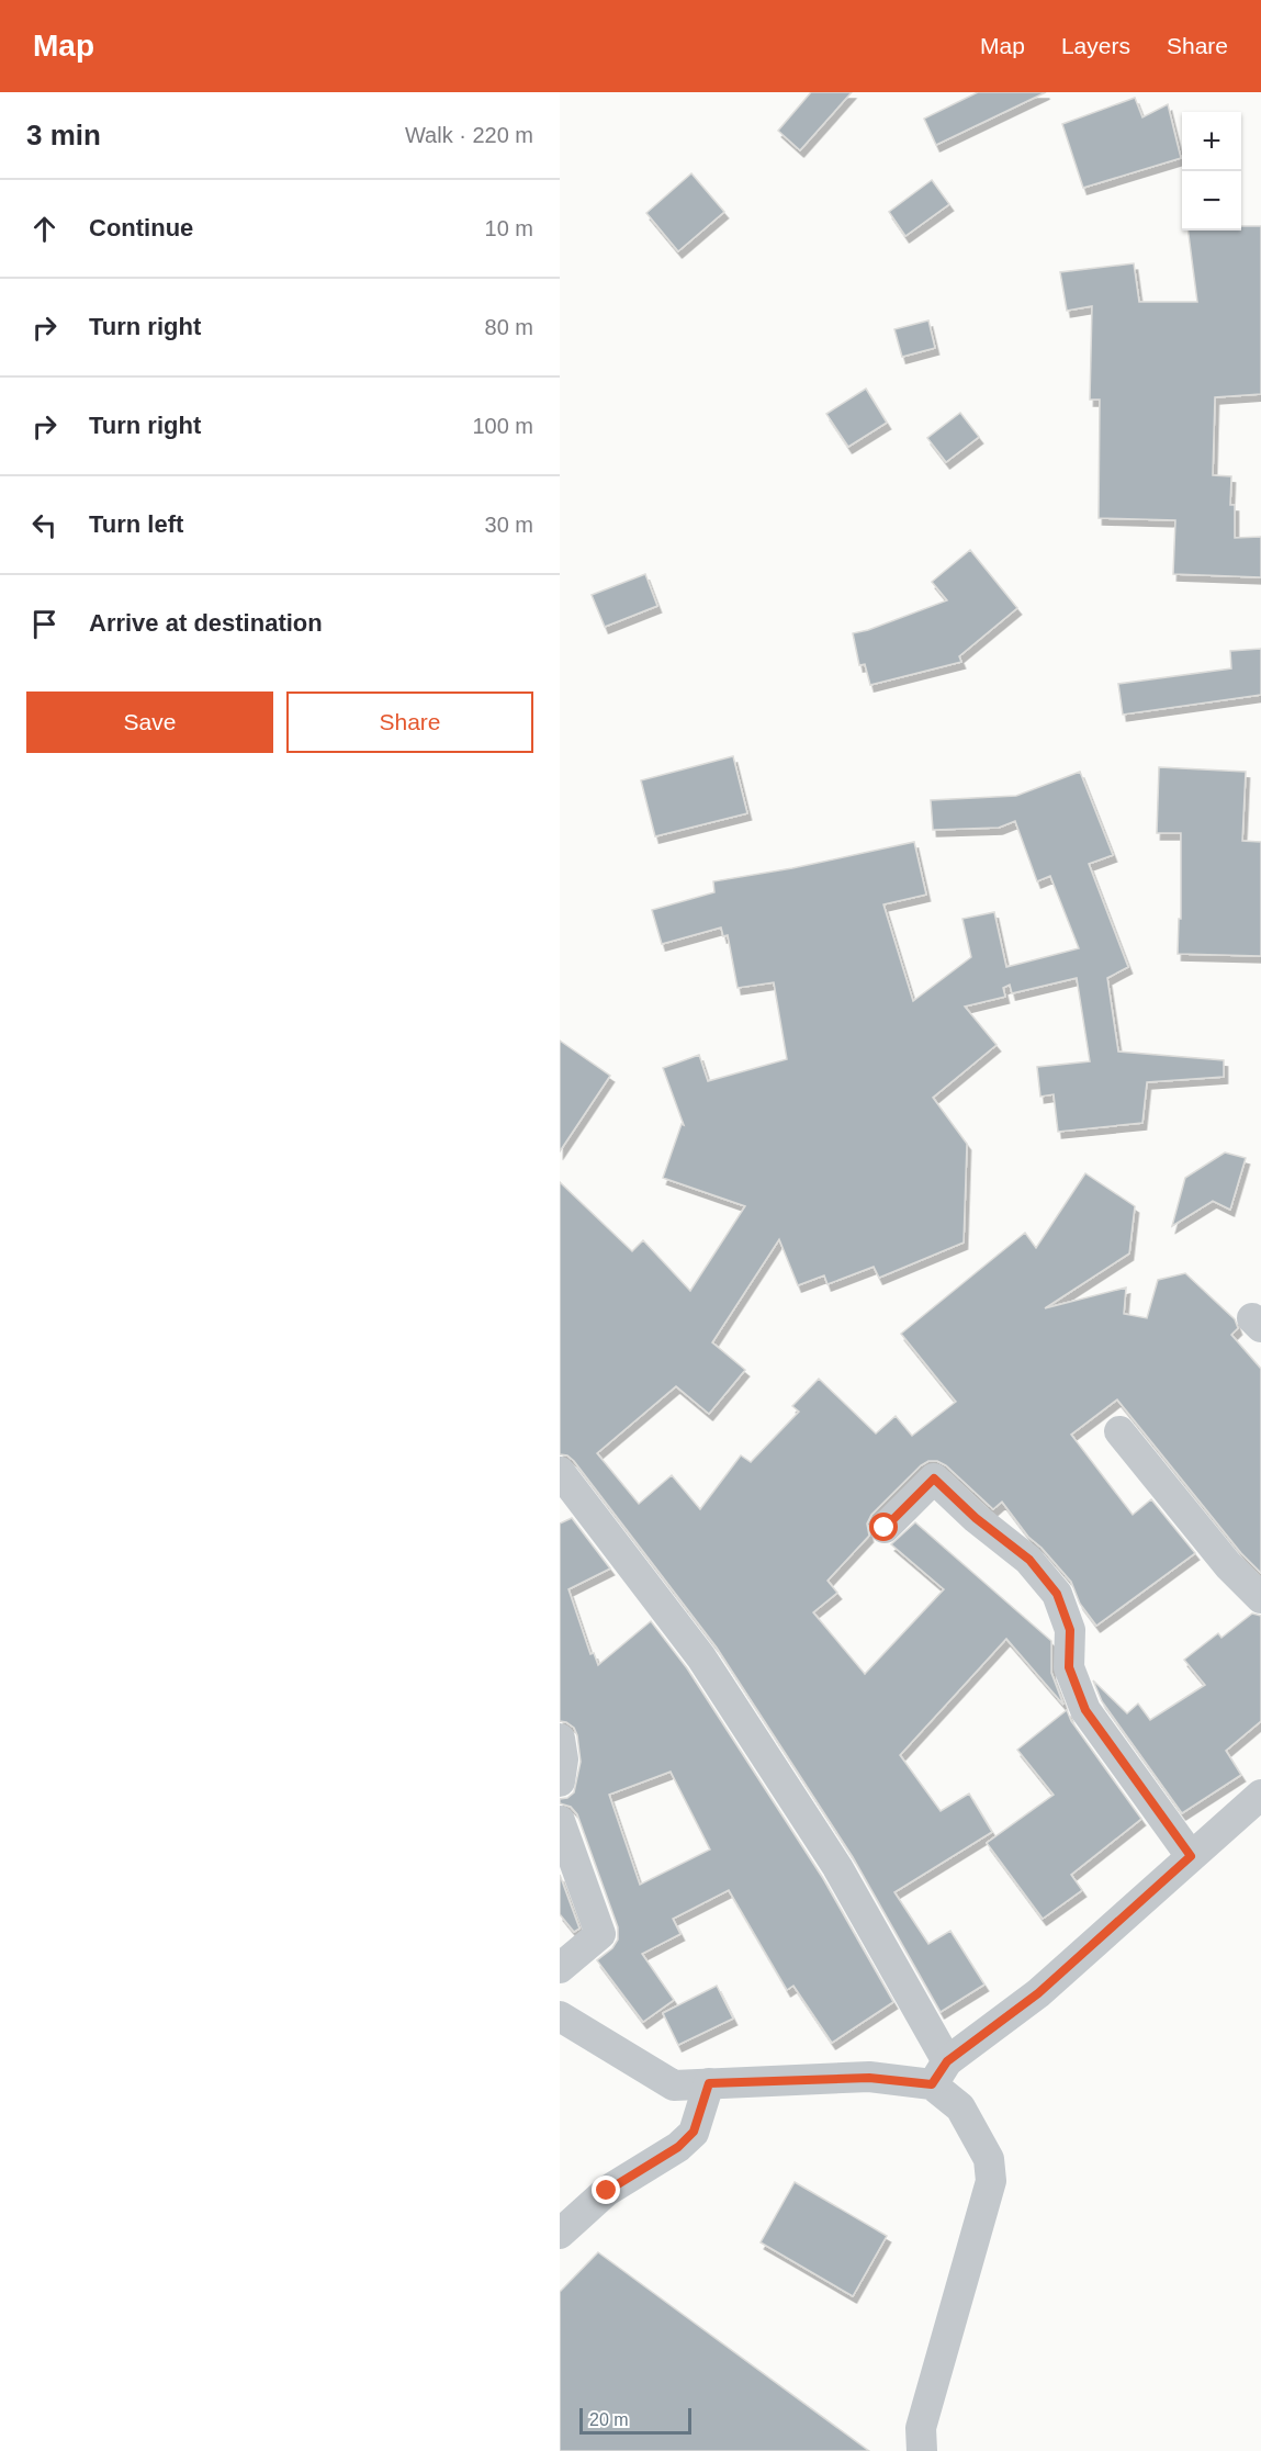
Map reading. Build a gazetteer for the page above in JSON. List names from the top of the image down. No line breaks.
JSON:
{"scale_bar":"20 m","page":{"header":"Map","nav":["Map","Layers","Share"],"heading":["3 min","Walk · 220 m"],"map_buttons":["+","−"],"list":[["Continue","10 m"],["Turn right","80 m"],["Turn right","100 m"],["Turn left","30 m"],"Arrive at destination"],"buttons":["Save","Share"],"scale":"20 m"}}
